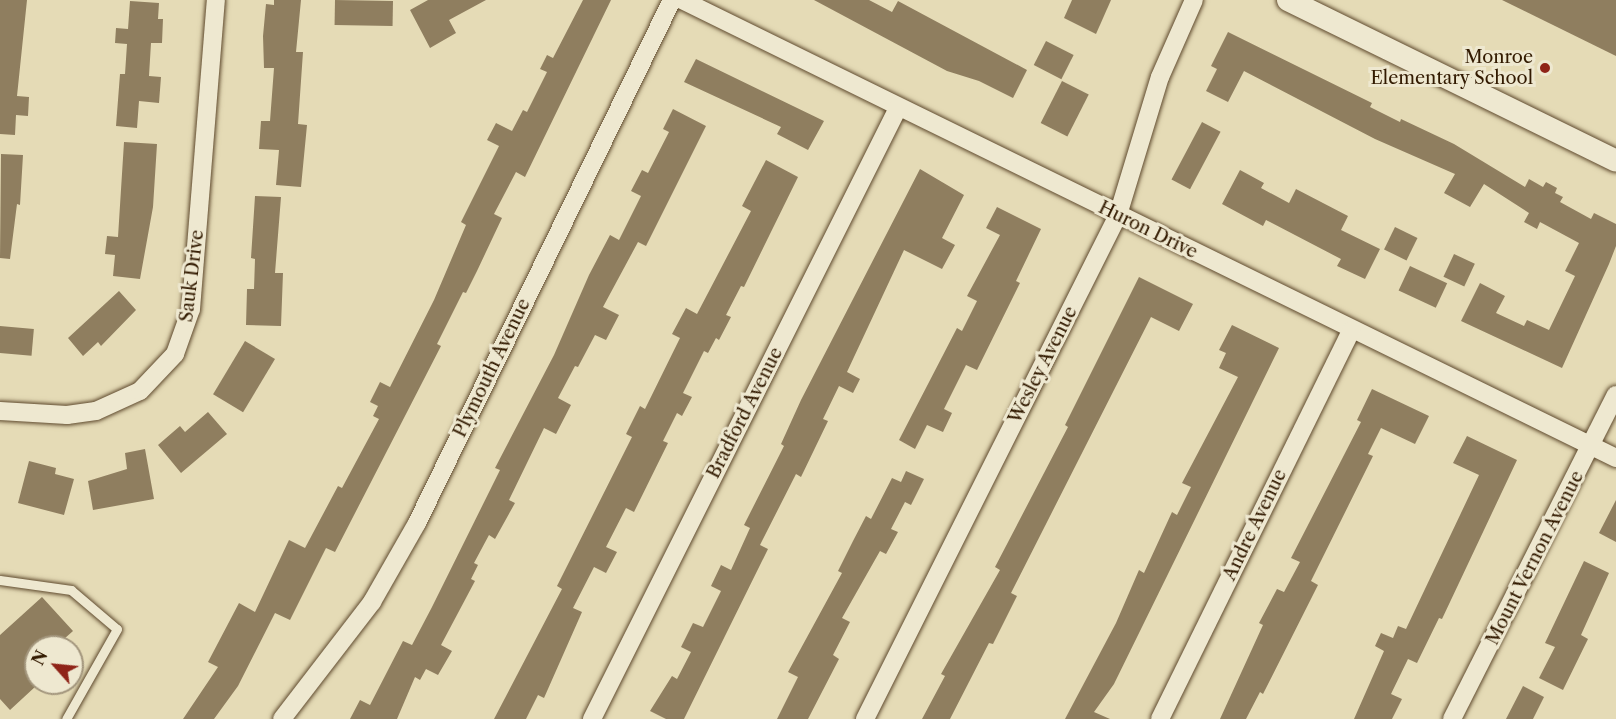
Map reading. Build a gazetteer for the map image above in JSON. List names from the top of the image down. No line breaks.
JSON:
{"streets":{"street":["Huron Drive","Sauk Drive","Wesley Avenue","Plymouth Avenue","Bradford Avenue","Andre Avenue","Mount Vernon Avenue"]},"crossings":[["Huron Drive","Wesley Avenue"],["Huron Drive","Bradford Avenue"],["Huron Drive","Andre Avenue"],["Huron Drive","Mount Vernon Avenue"]],"places":["Monroe Elementary School"],"north":"top left"}
